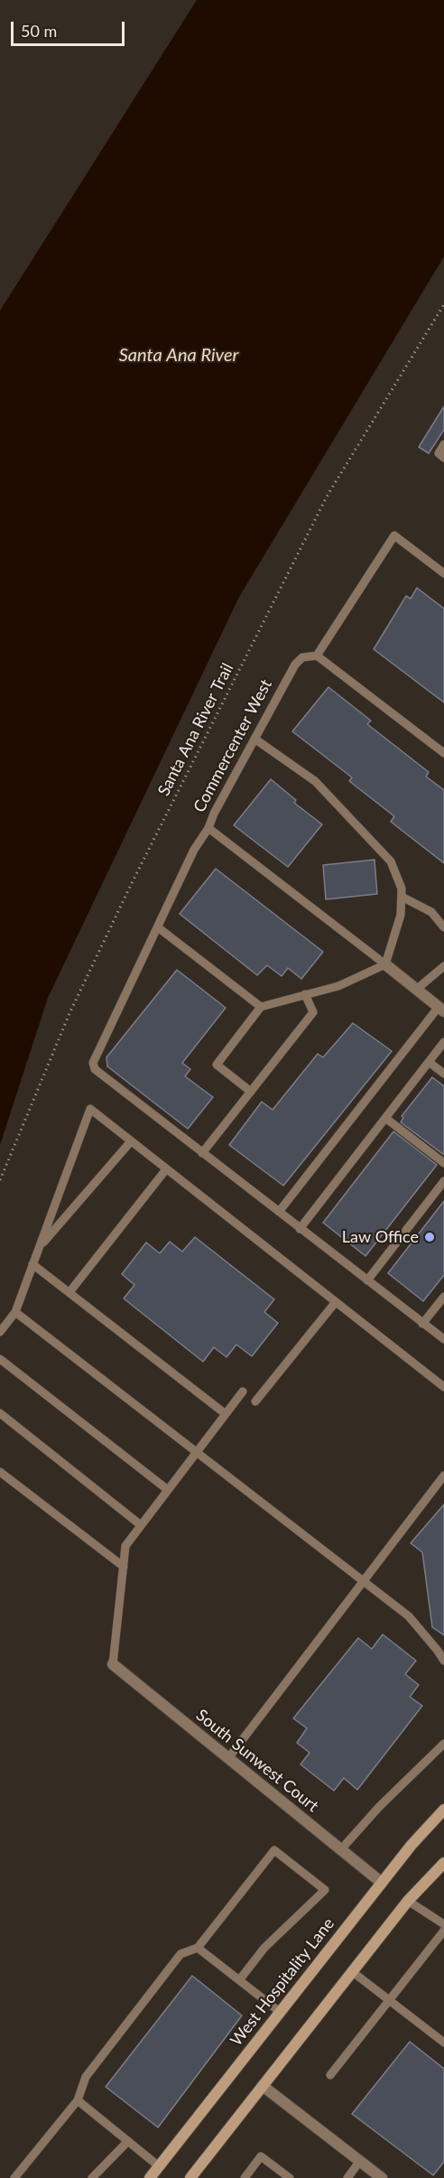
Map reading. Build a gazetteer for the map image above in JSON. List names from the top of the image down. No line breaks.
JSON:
{"streets":{"main road":["West Hospitality Lane"],"street":["Commercenter West","South Sunwest Court"],"path":["Santa Ana River Trail"]},"crossings":[["South Sunwest Court","West Hospitality Lane"]],"water":["Santa Ana River"],"places":["Law Office"],"scale_bar":"50 m"}
